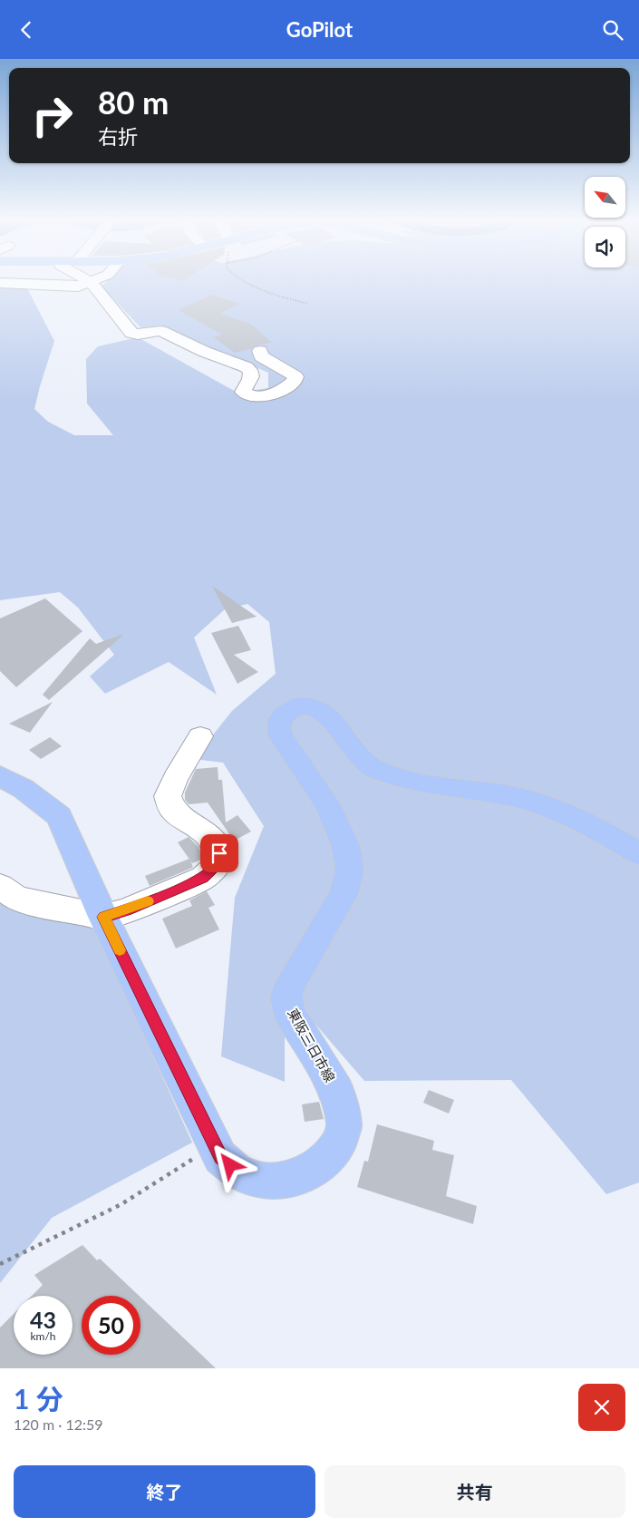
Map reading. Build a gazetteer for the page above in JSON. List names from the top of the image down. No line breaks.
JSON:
{"streets":{"main road":["東阪三日市線"]},"north":"top left","page":{"header":"GoPilot","turn":["80 m","右折"],"speed":"43 km/h","limit":"50","heading":["1 分","120 m · 12:59"],"buttons":["終了","共有"]}}
